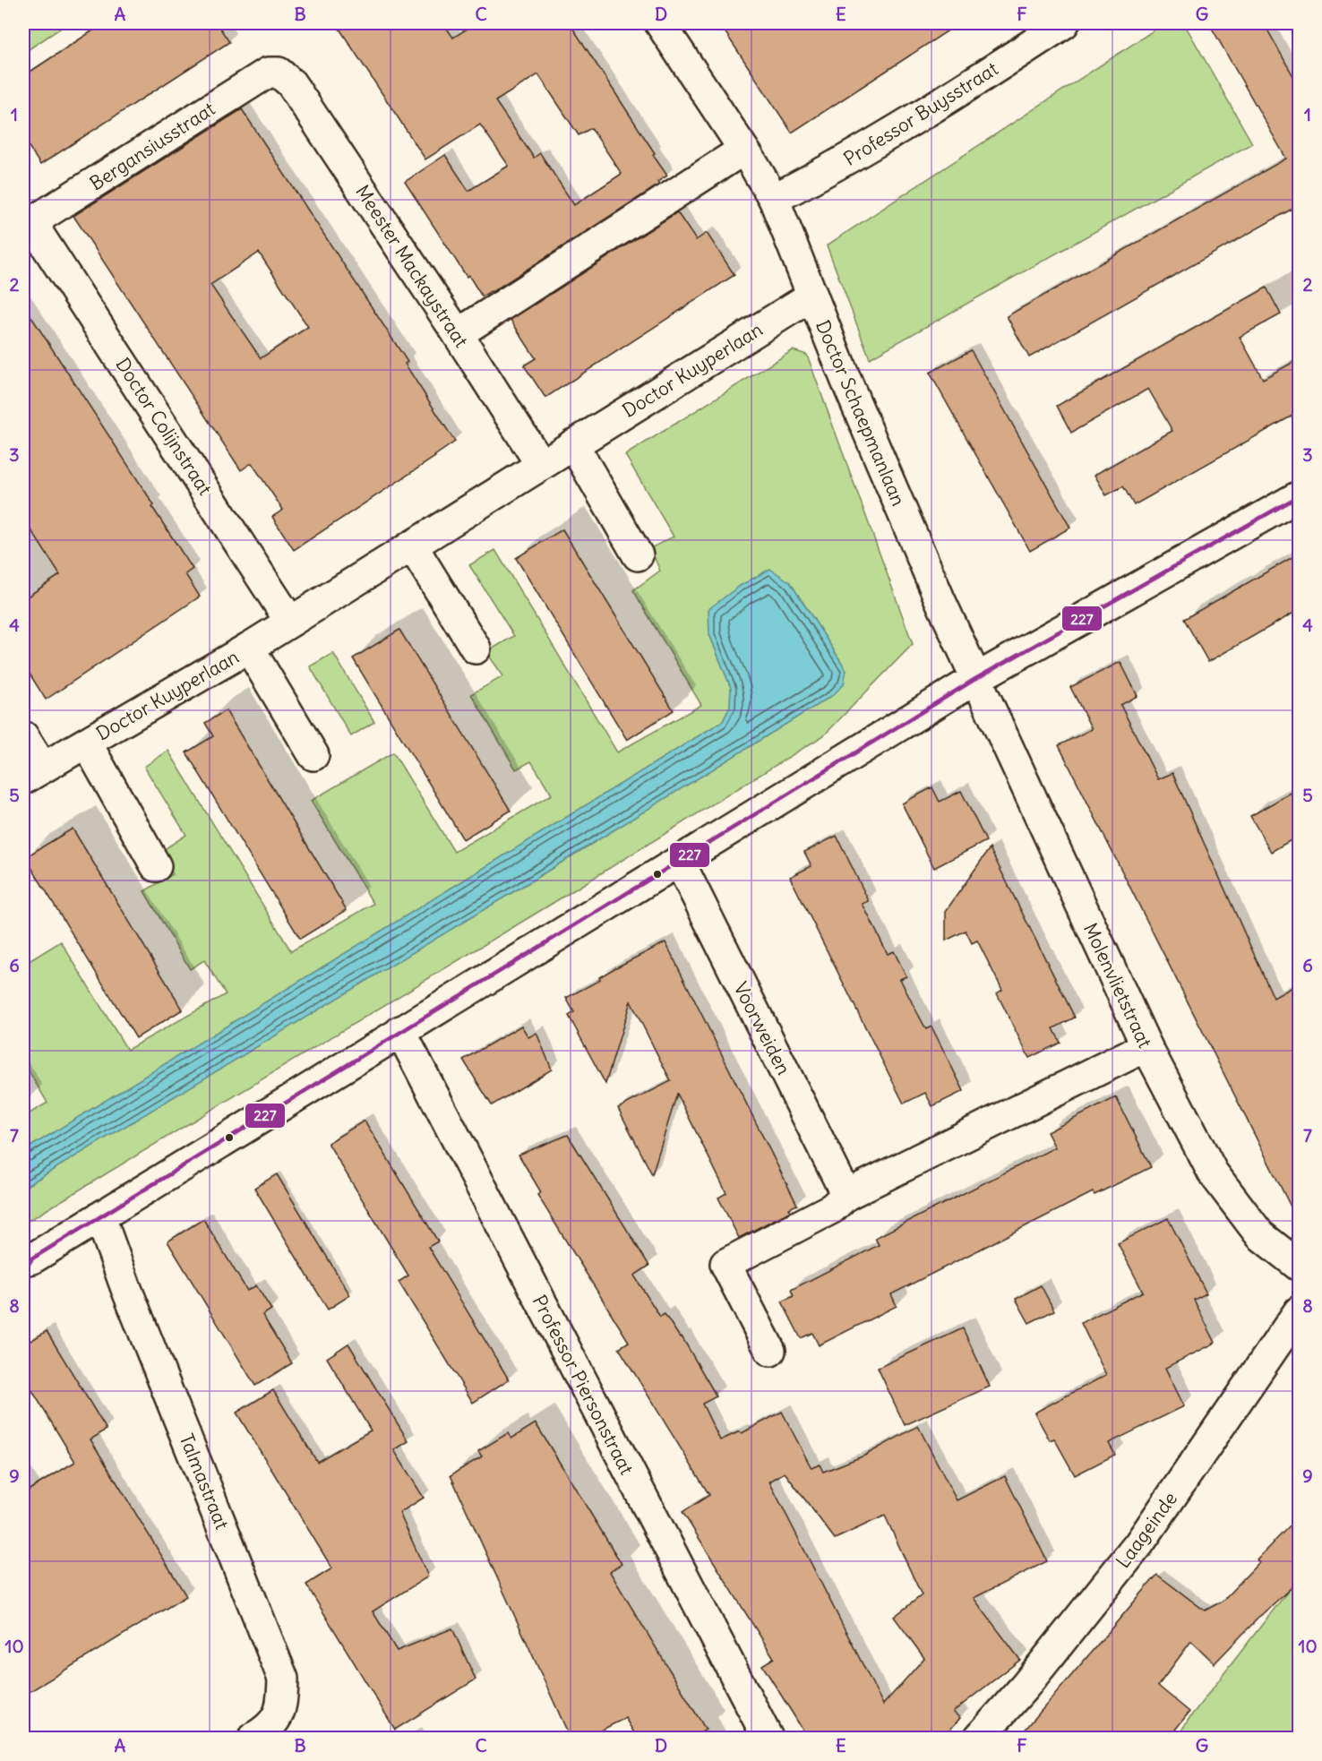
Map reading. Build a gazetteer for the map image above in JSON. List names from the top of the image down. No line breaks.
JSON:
{"streets":{"street":["Professor Buysstraat","Bergansiusstraat","Meester Mackaystraat","Doctor Kuyperlaan","Doctor Schaepmanlaan","Doctor Colijnstraat","Molenvlietstraat","Voorweiden","Professor Piersonstraat","Talmastraat","Laageinde"]},"crossings":[["Professor Buysstraat","Doctor Schaepmanlaan"],["Bergansiusstraat","Meester Mackaystraat"],["Bergansiusstraat","Doctor Colijnstraat"],["Meester Mackaystraat","Doctor Kuyperlaan"],["Doctor Kuyperlaan","Doctor Schaepmanlaan"],["Doctor Kuyperlaan","Doctor Colijnstraat"],["Doctor Schaepmanlaan","Molenvlietstraat"]],"lines":["transit line 227"],"grid":{"columns":["A","B","C","D","E","F","G"],"rows":["1","2","3","4","5","6","7","8","9","10"]}}
